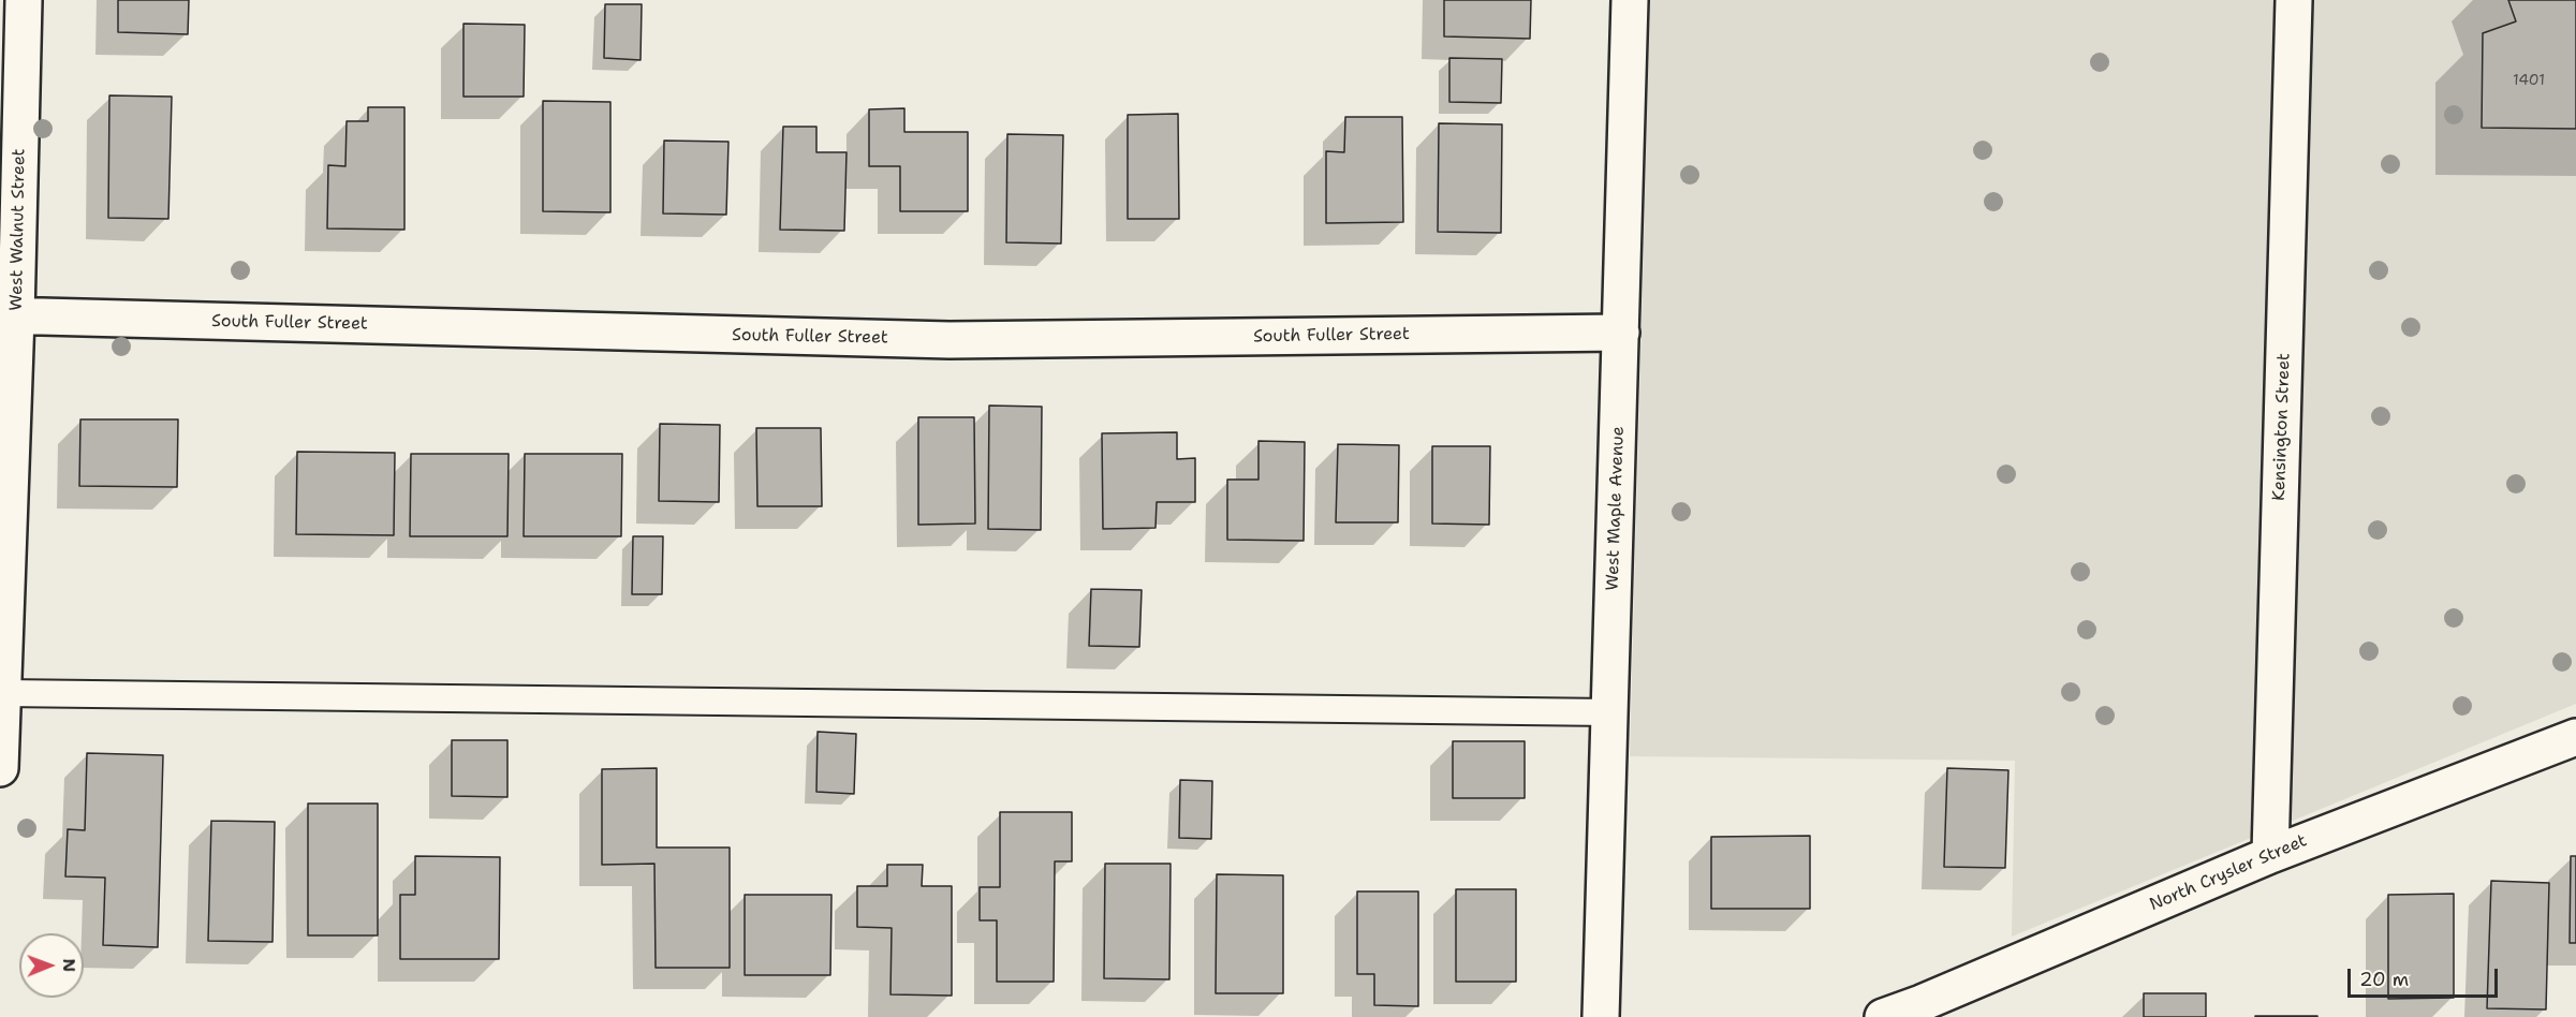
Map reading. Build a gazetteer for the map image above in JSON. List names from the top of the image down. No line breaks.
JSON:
{"streets":{"street":["West Walnut Street","South Fuller Street","Kensington Street","West Maple Avenue","North Crysler Street"]},"crossings":[["West Walnut Street","South Fuller Street"],["South Fuller Street","West Maple Avenue"],["Kensington Street","North Crysler Street"]],"house_numbers":["1401"],"scale_bar":"20 m","north":"right"}
